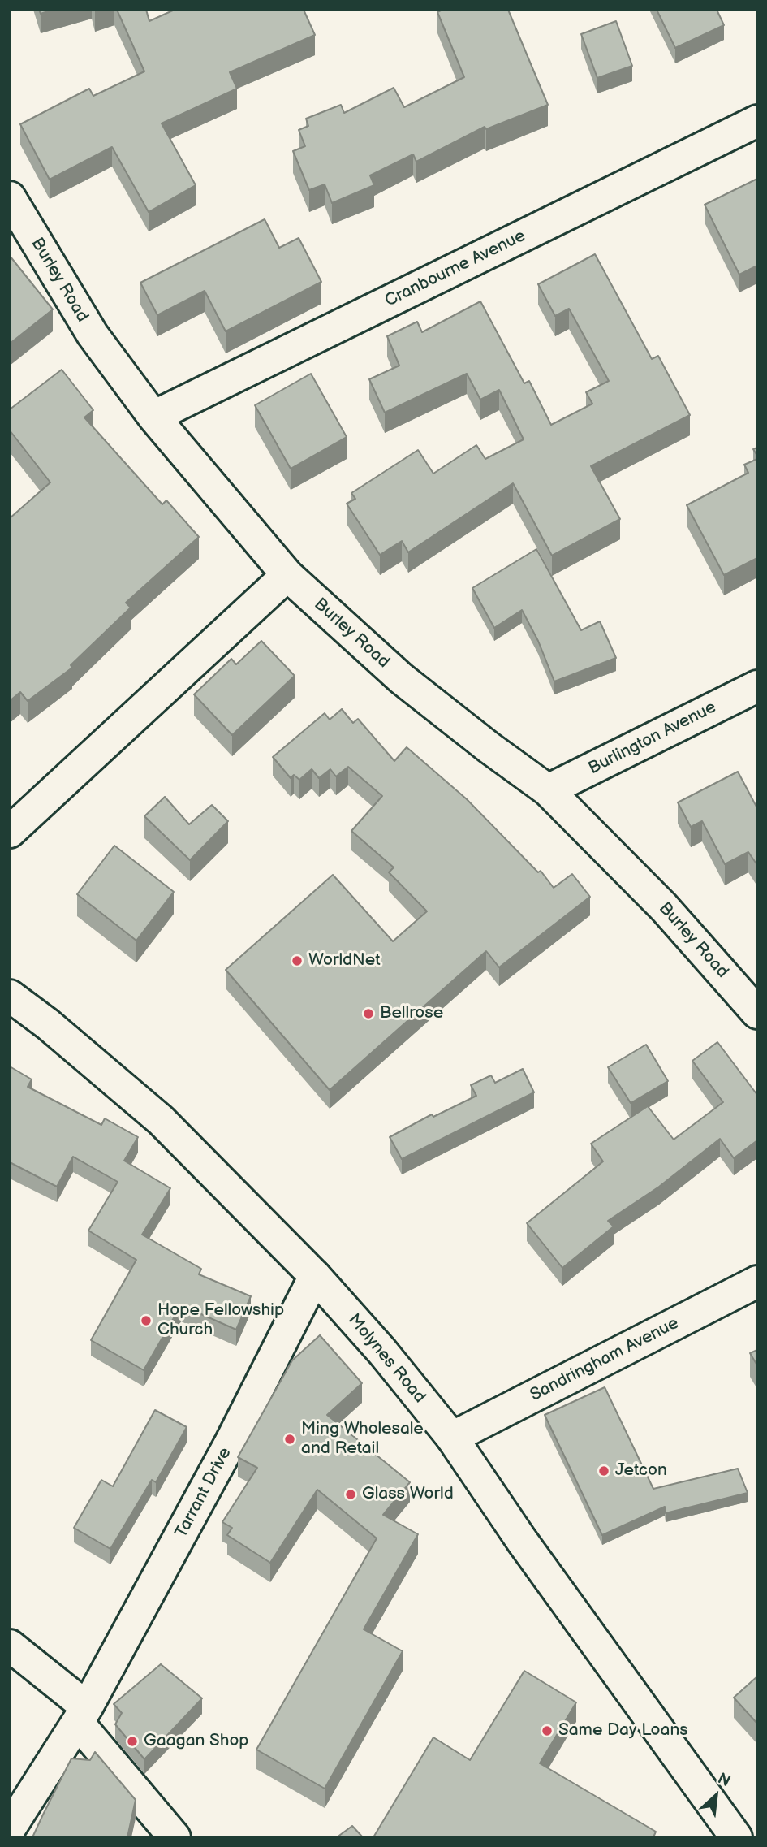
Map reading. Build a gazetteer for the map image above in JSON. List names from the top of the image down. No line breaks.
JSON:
{"streets":{"street":["Cranbourne Avenue","Burley Road","Burlington Avenue","Molynes Road","Sandringham Avenue","Tarrant Drive"]},"crossings":[["Cranbourne Avenue","Burley Road"],["Burley Road","Burlington Avenue"],["Molynes Road","Sandringham Avenue"],["Molynes Road","Tarrant Drive"]],"places":["WorldNet","Bellrose","Hope Fellowship Church","Ming Wholesale and Retail","Jetcon","Glass World","Same Day Loans","Gaagan Shop"],"north":"top right"}
